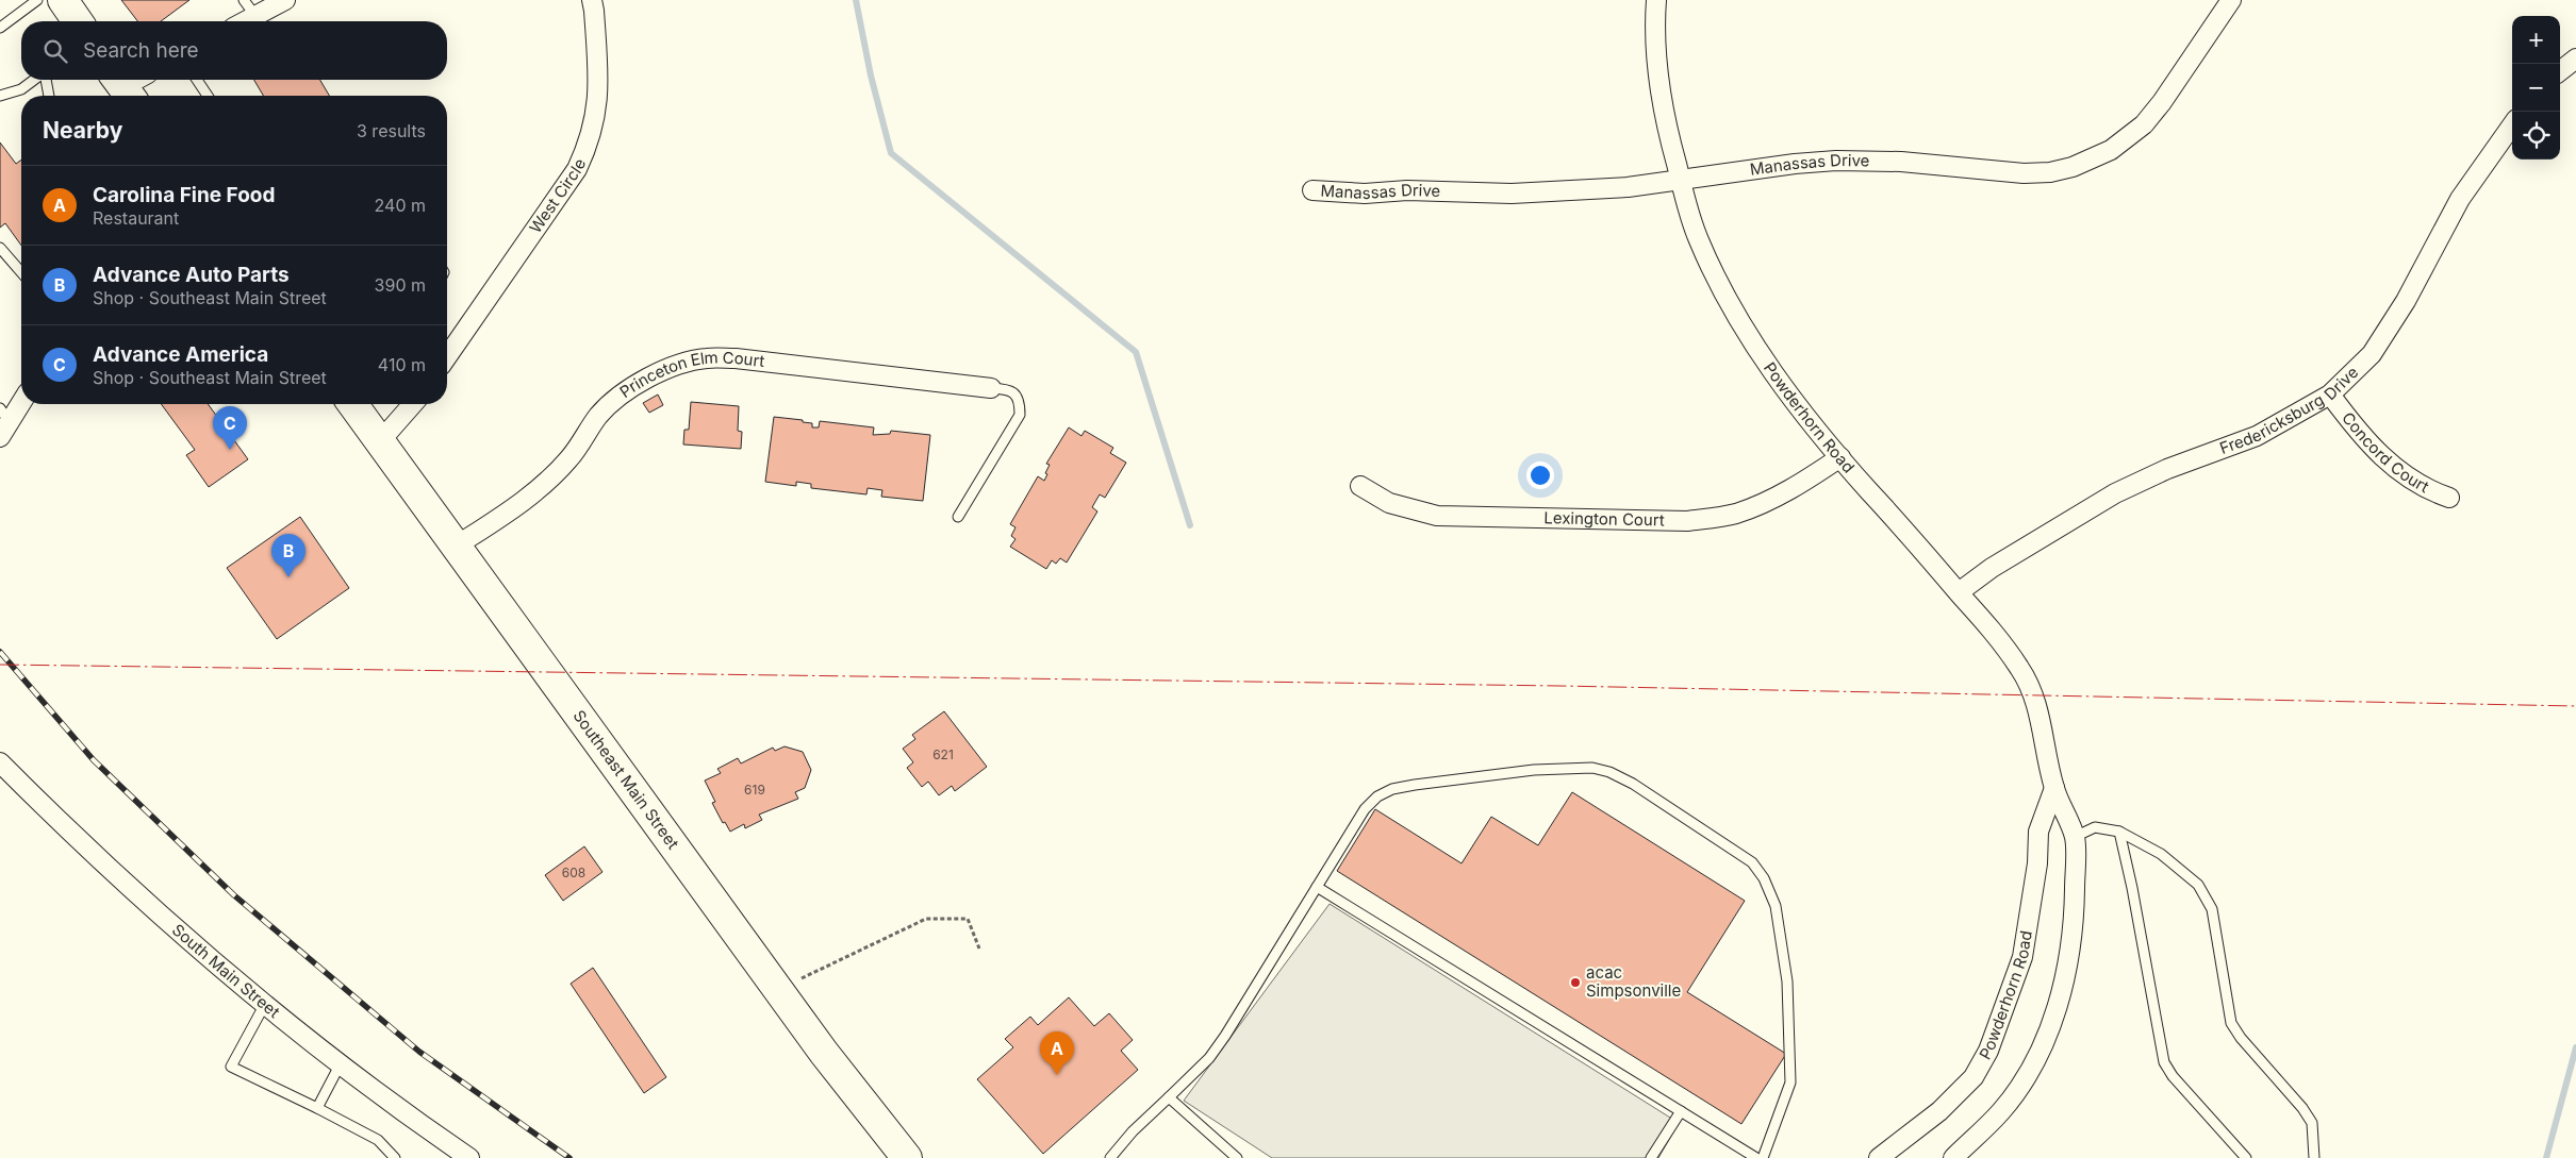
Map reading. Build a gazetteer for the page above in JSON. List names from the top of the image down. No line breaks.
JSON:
{"streets":{"main road":["Southeast Main Street"],"street":["Manassas Drive","West Circle","Princeton Elm Court","Fredericksburg Drive","Powderhorn Road","Concord Court","Lexington Court","South Main Street"]},"crossings":[["Manassas Drive","Powderhorn Road"],["Princeton Elm Court","Southeast Main Street"],["Fredericksburg Drive","Powderhorn Road"],["Fredericksburg Drive","Concord Court"],["Powderhorn Road","Lexington Court"]],"places":["acac Simpsonville"],"house_numbers":["621","619","608"],"page":{"map_buttons":["+","−"],"search":"Search here","heading":["Nearby","3 results"],"list":[{"mark":"A","name":"Carolina Fine Food","note":"Restaurant","value":"240 m"},{"mark":"B","name":"Advance Auto Parts","note":"Shop · Southeast Main Street","value":"390 m"},{"mark":"C","name":"Advance America","note":"Shop · Southeast Main Street","value":"410 m"}],"pins":["C","B","A"]}}
